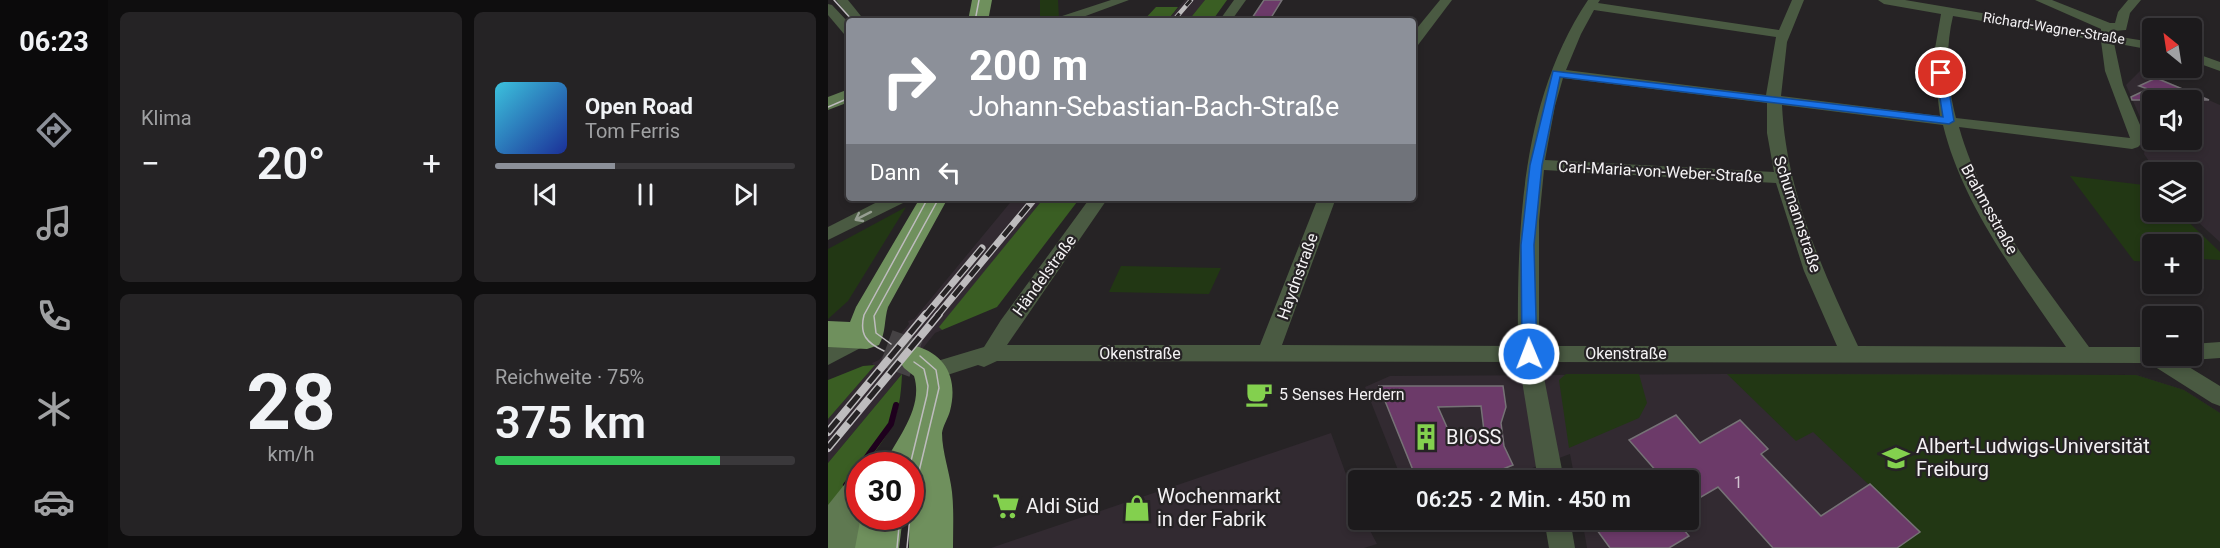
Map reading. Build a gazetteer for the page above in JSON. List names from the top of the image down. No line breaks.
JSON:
{"streets":{"street":["Richard-Wagner-Straße","Carl-Maria-von-Weber-Straße","Brahmsstraße","Schumannstraße","Händelstraße","Haydnstraße","Okenstraße"]},"crossings":[["Richard-Wagner-Straße","Brahmsstraße"],["Carl-Maria-von-Weber-Straße","Schumannstraße"],["Brahmsstraße","Okenstraße"],["Schumannstraße","Okenstraße"],["Händelstraße","Okenstraße"],["Haydnstraße","Okenstraße"]],"places":{"cafe":["5 Senses Herdern"],"building":["BIOSS"],"school or university":["Albert-Ludwigs-Universität Freiburg"],"supermarket":["Aldi Süd"],"shop":["Wochenmarkt in der Fabrik"]},"house_numbers":["1"],"north":"top left","page":{"tabs":"06:23","tile":["Klima",["28","km/h"],["Reichweite · 75%","375 km"]],"map_buttons":["+","−"],"turn":["200 m","Johann-Sebastian-Bach-Straße"],"song":["Open Road","Tom Ferris"],"heat":["−","20°","+"],"then":"Dann","limit":"30","trip":"06:25 · 2 Min. · 450 m"}}
